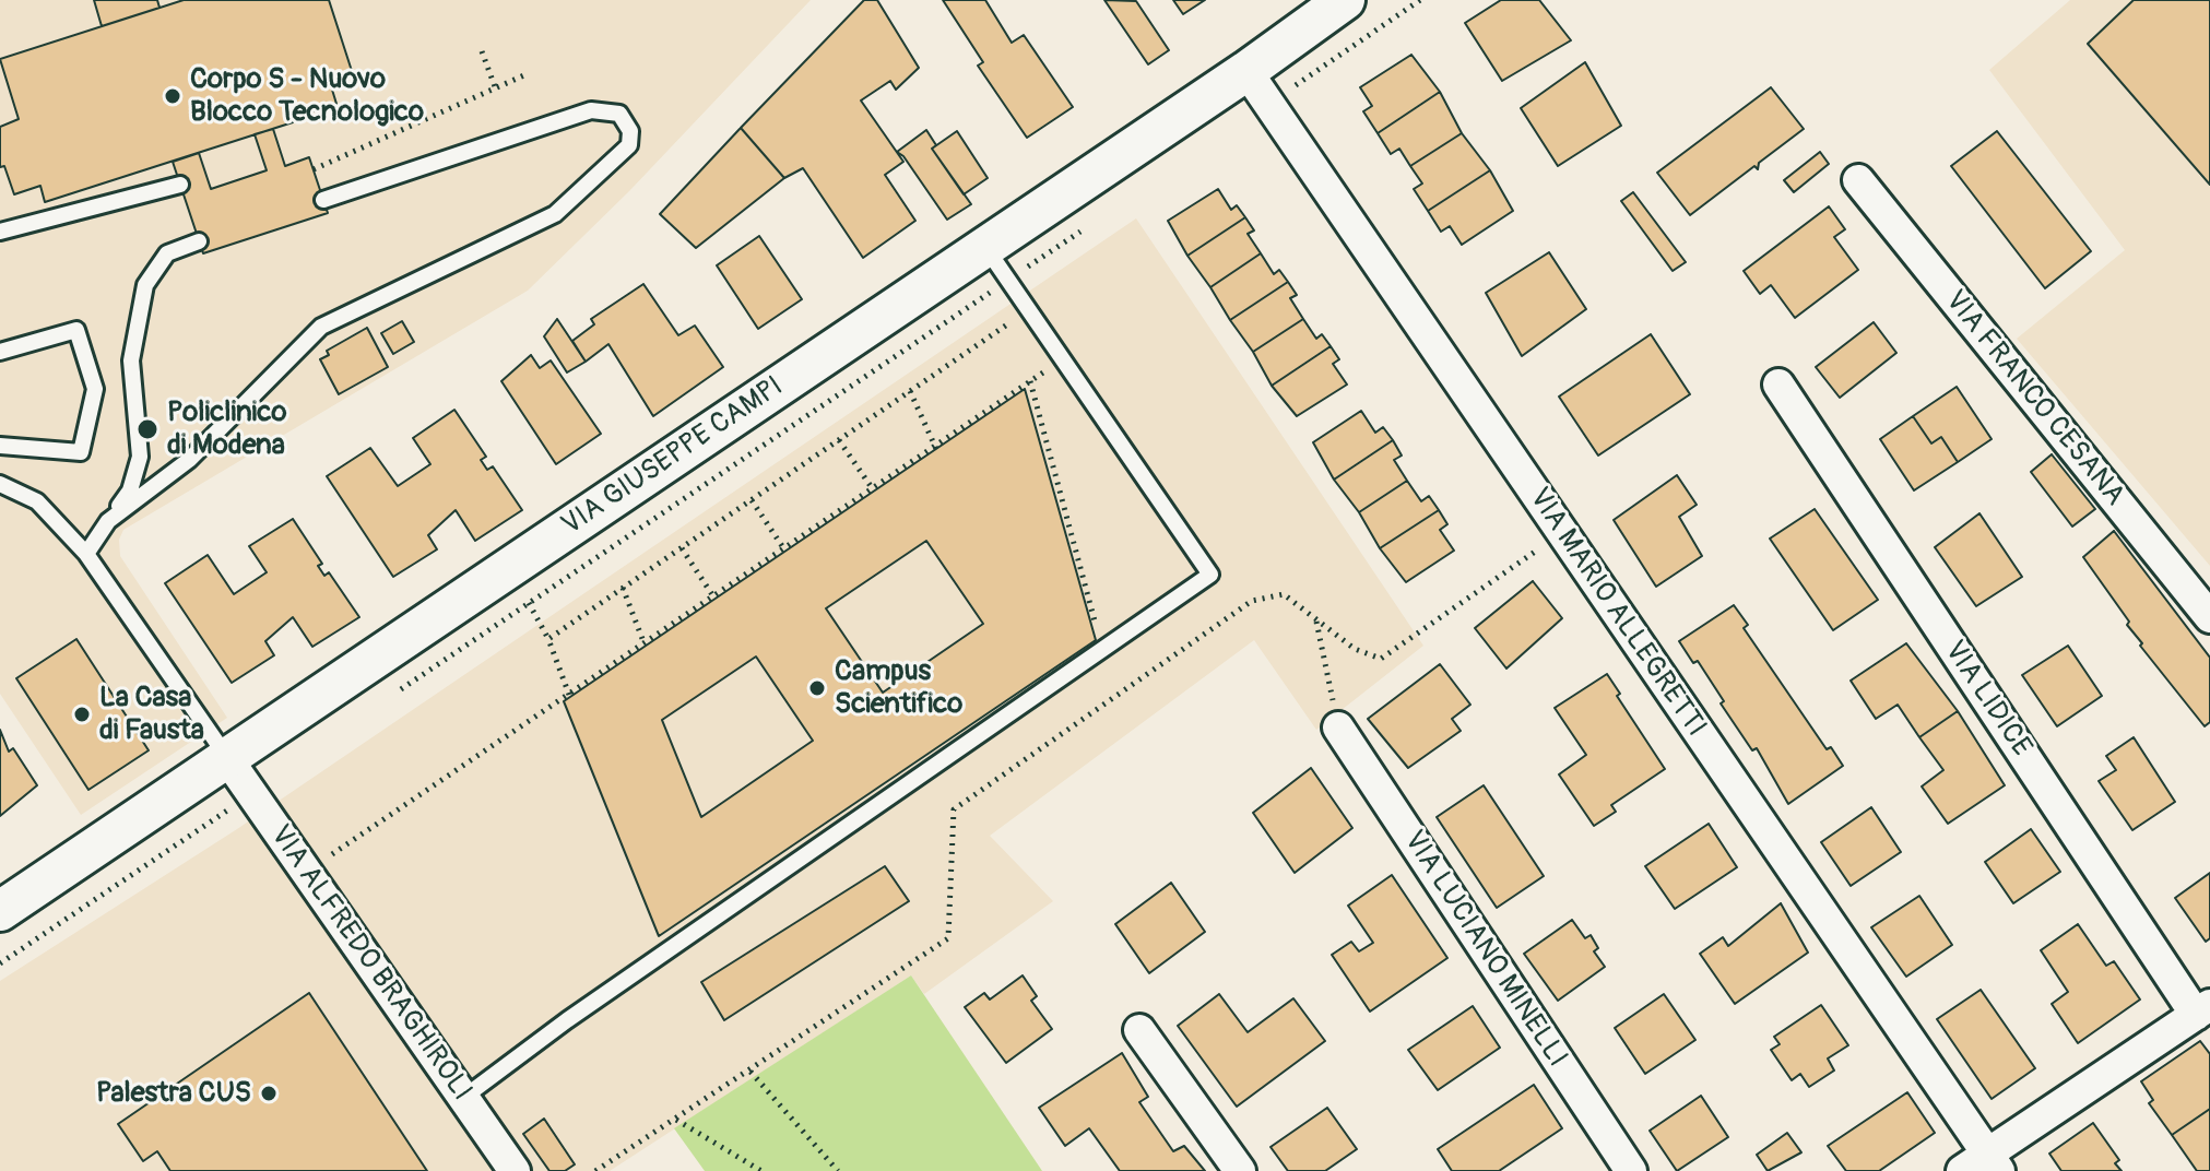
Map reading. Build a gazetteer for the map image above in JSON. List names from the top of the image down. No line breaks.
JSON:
{"streets":{"street":["VIA FRANCO CESANA","VIA GIUSEPPE CAMPI","VIA MARIO ALLEGRETTI","VIA LIDICE","VIA LUCIANO MINELLI","VIA ALFREDO BRAGHIROLI"]},"crossings":[["VIA GIUSEPPE CAMPI","VIA MARIO ALLEGRETTI"],["VIA GIUSEPPE CAMPI","VIA ALFREDO BRAGHIROLI"]],"places":["Corpo S - Nuovo Blocco Tecnologico","Policlinico di Modena","Campus Scientifico","La Casa di Fausta","Palestra CUS"]}
